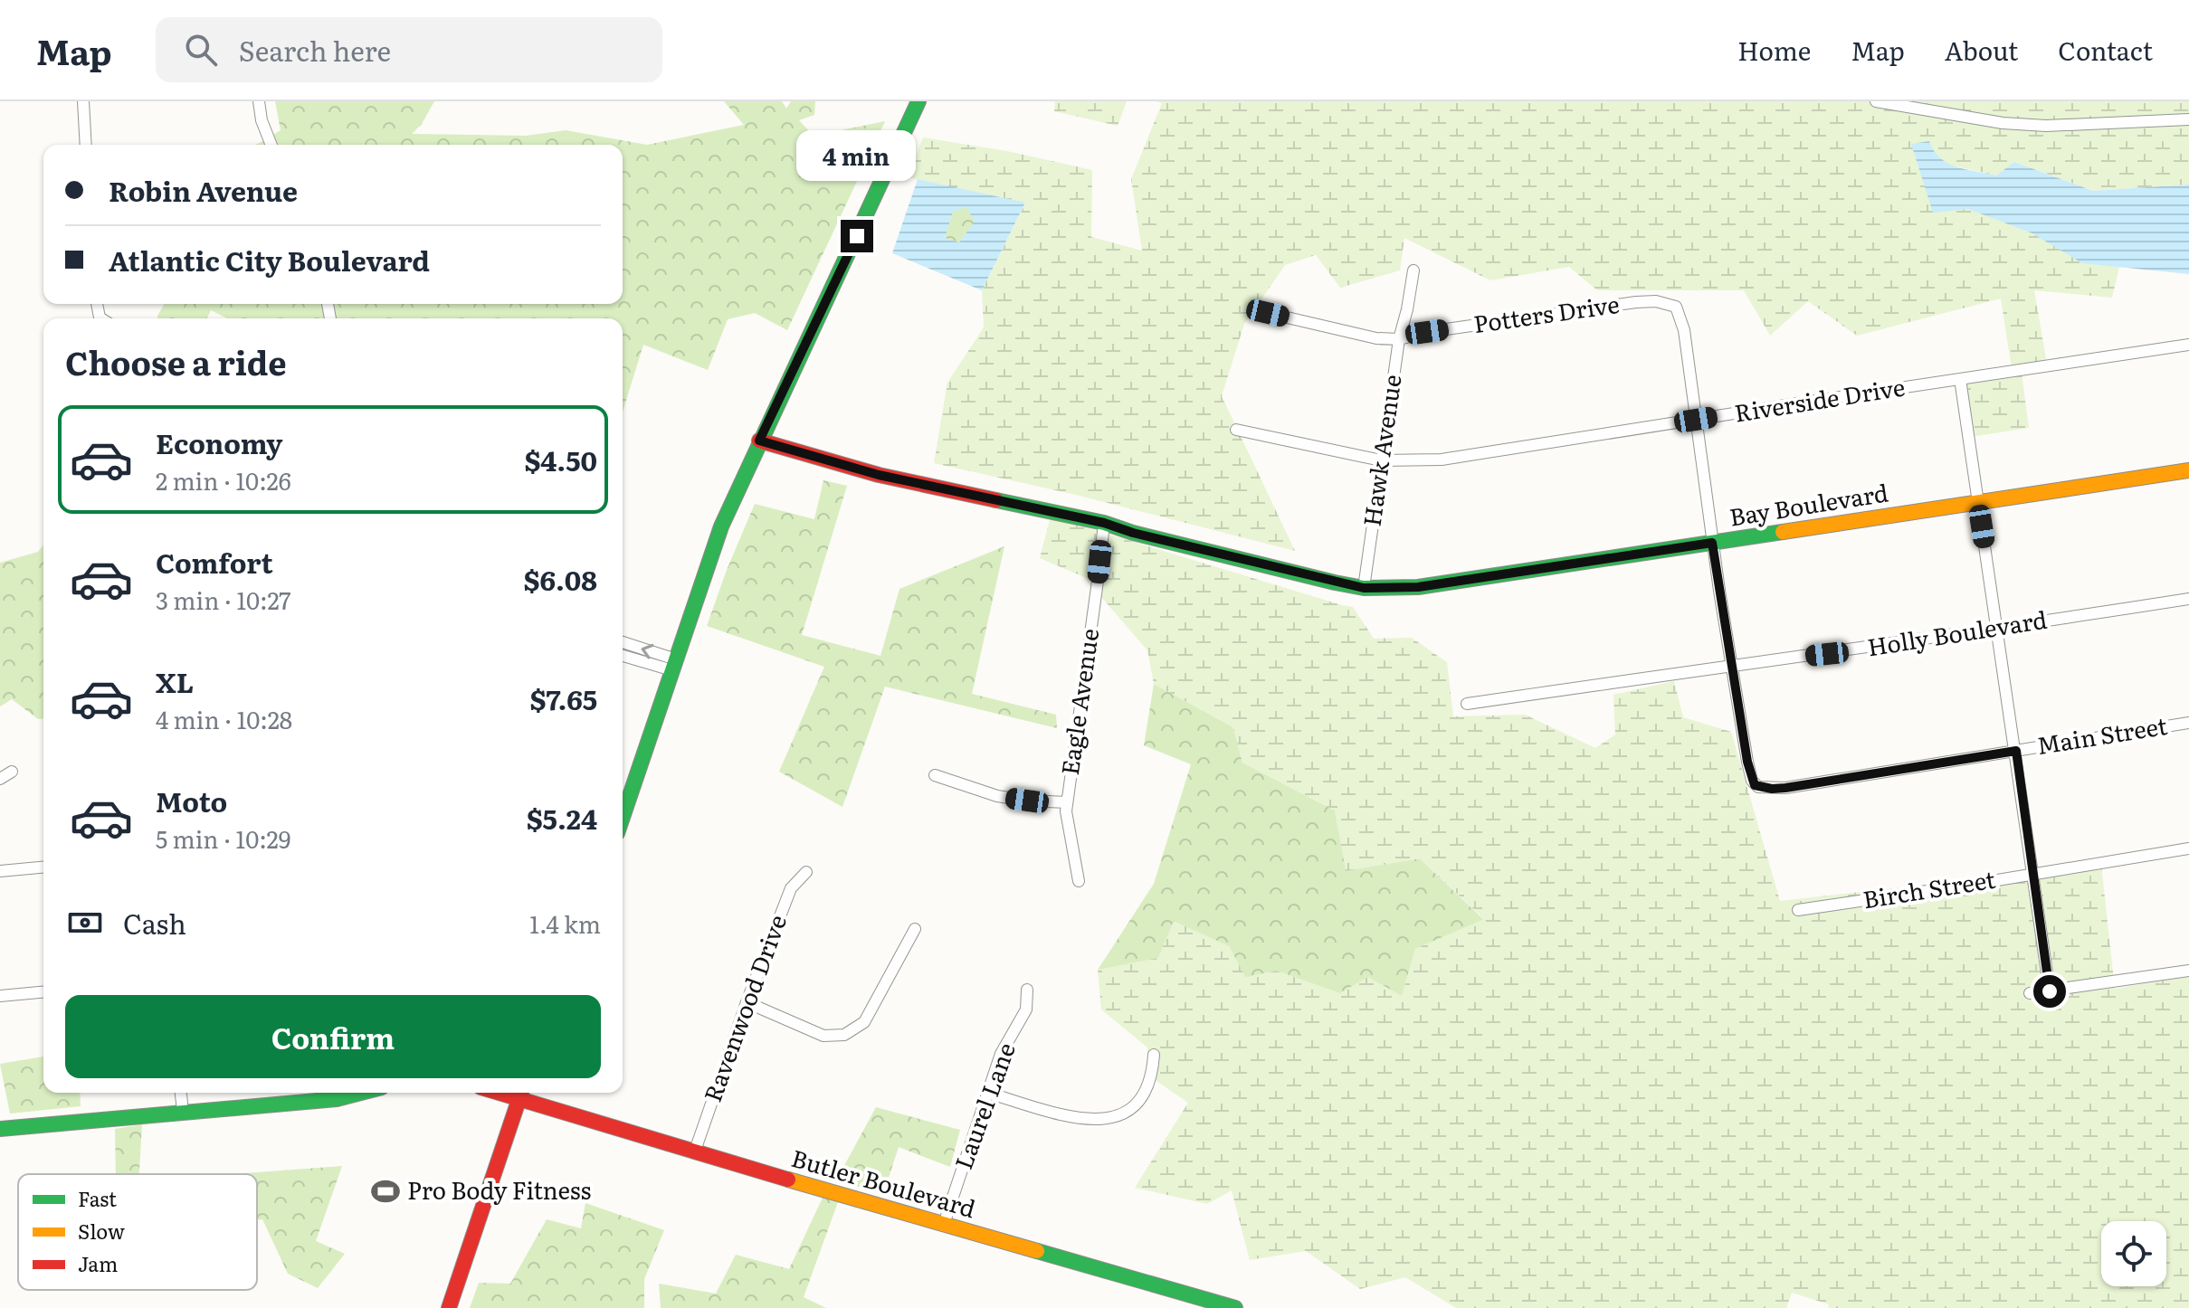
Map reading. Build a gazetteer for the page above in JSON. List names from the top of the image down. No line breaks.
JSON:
{"streets":{"main road":["Bay Boulevard","Butler Boulevard"],"street":["Potters Drive","Riverside Drive","Hawk Avenue","Holly Boulevard","Eagle Avenue","Main Street","Birch Street","Ravenwood Drive","Laurel Lane"]},"crossings":[["Potters Drive","Riverside Drive"],["Potters Drive","Hawk Avenue"],["Riverside Drive","Hawk Avenue"],["Hawk Avenue","Bay Boulevard"],["Bay Boulevard","Eagle Avenue"],["Holly Boulevard","Main Street"],["Ravenwood Drive","Butler Boulevard"],["Laurel Lane","Butler Boulevard"]],"places":{"sports":["Pro Body Fitness"]},"legend":["Fast","Slow","Jam"],"page":{"header":"Map","search":"Search here","nav":["Home","Map","About","Contact"],"bubble":"4 min","banner":["Robin Avenue","Atlantic City Boulevard"],"heading":"Choose a ride","list":[{"name":"Economy","note":"2 min · 10:26","value":"$4.50"},{"name":"Comfort","note":"3 min · 10:27","value":"$6.08"},{"name":"XL","note":"4 min · 10:28","value":"$7.65"},{"name":"Moto","note":"5 min · 10:29","value":"$5.24"}],"pay":["Cash","1.4 km"],"buttons":"Confirm"}}
